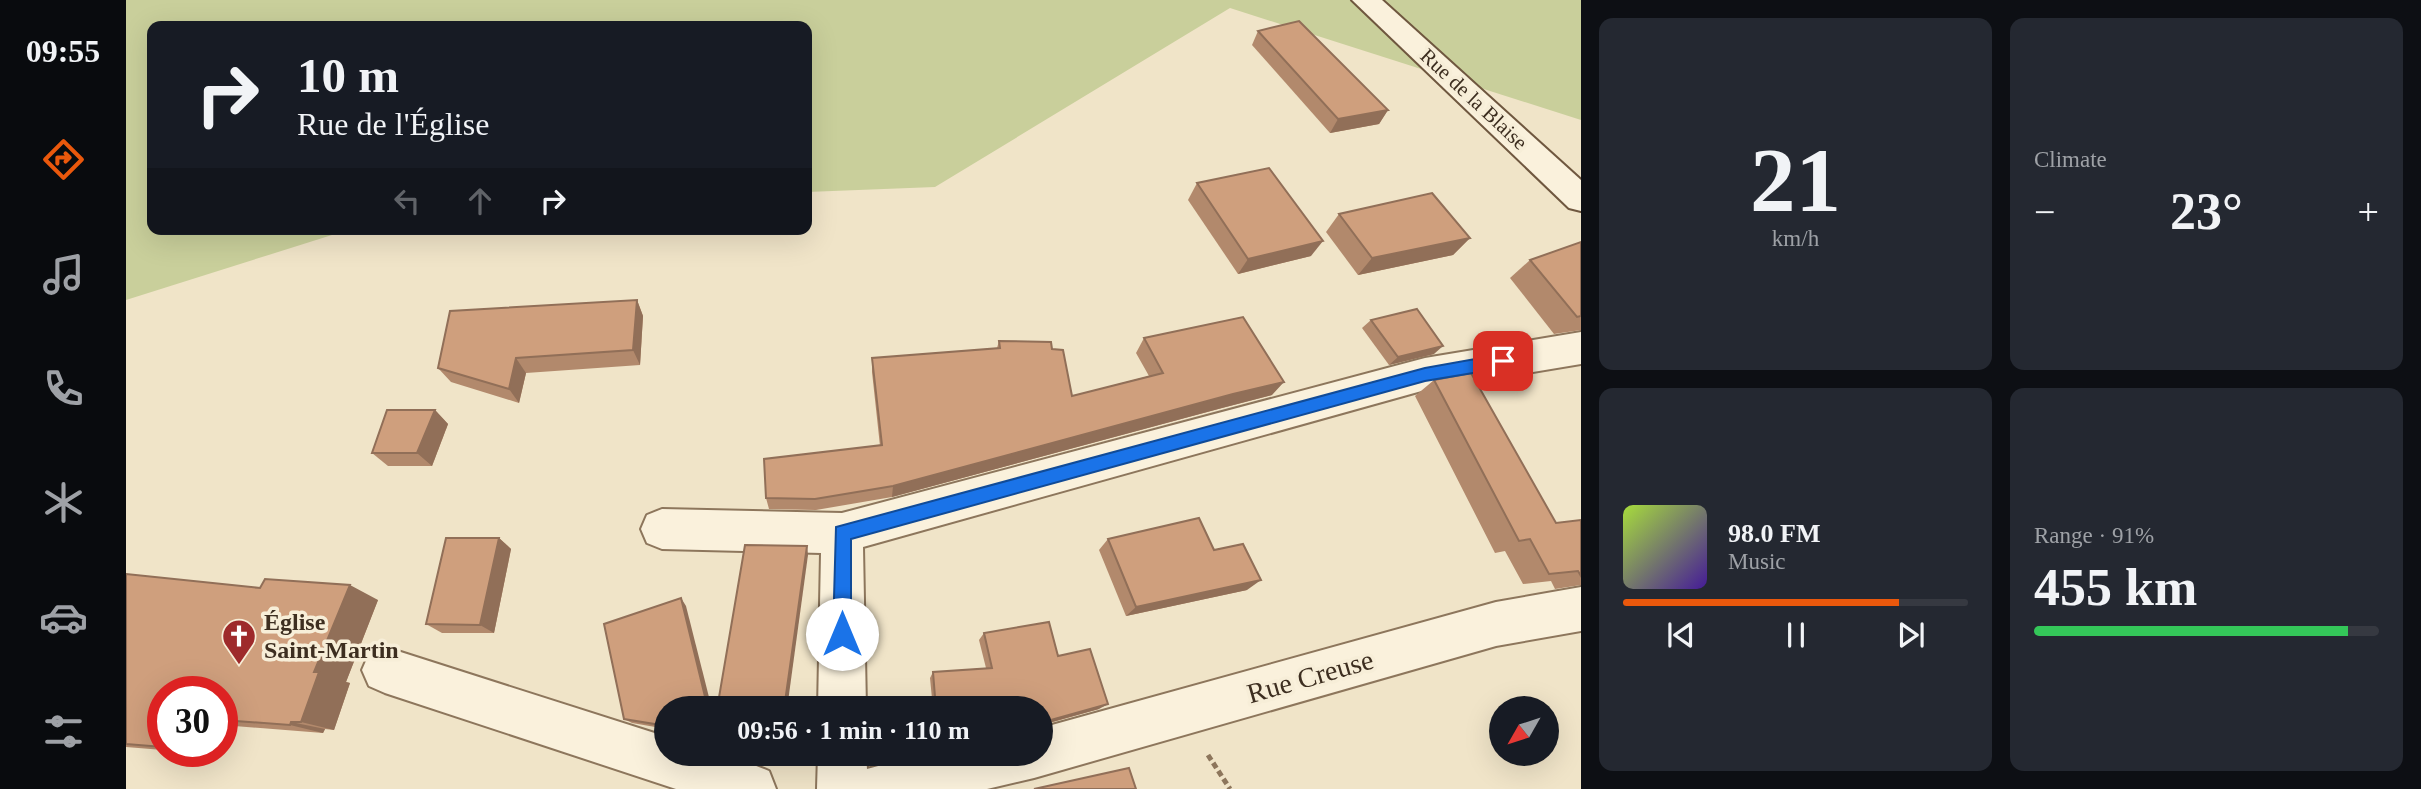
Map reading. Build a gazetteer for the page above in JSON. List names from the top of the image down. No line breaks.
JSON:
{"streets":{"street":["Rue de la Blaise","Rue Creuse"]},"places":{"church":["Église Saint-Martin"]},"north":"bottom left","page":{"tabs":"09:55","tile":[["21","km/h"],"Climate",["Range · 91%","455 km"]],"turn":["10 m","Rue de l'Église"],"heat":["−","23°","+"],"song":["98.0 FM","Music"],"limit":"30","trip":"09:56 · 1 min · 110 m"}}
